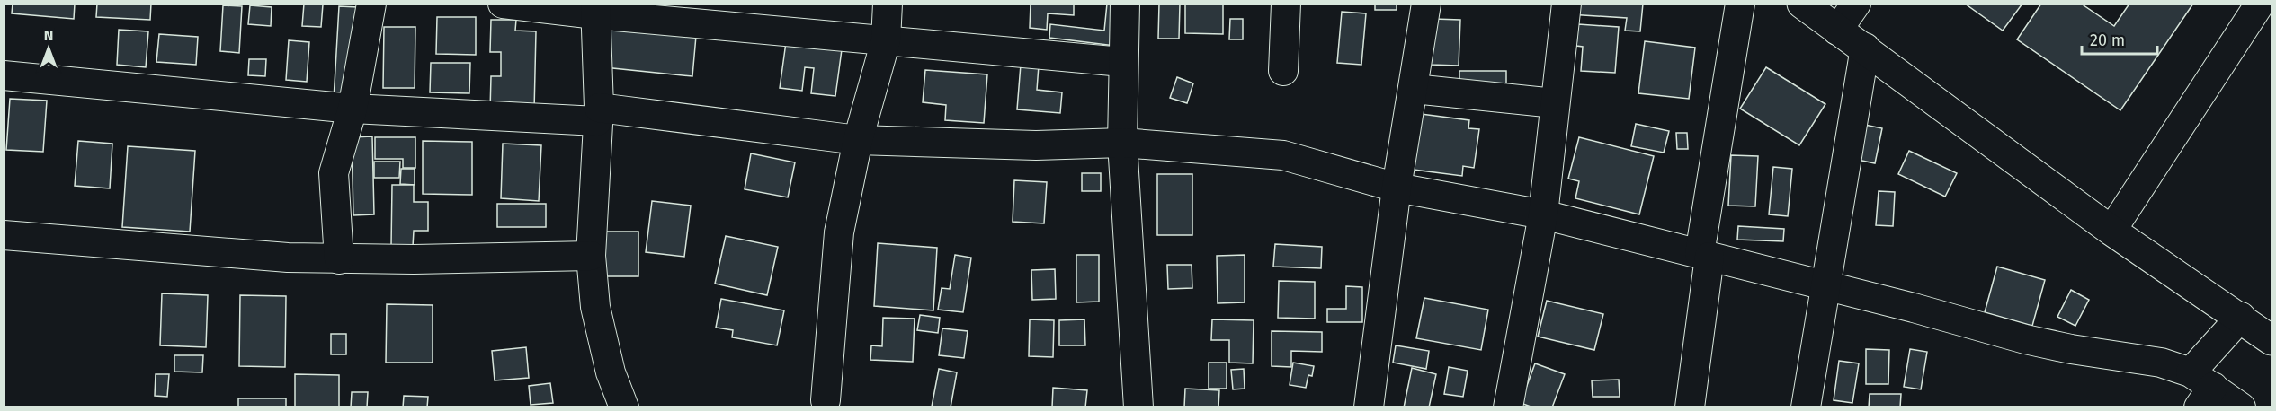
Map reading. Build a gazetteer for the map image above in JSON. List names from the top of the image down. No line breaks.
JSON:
{"scale_bar":"20 m","north":"top"}
